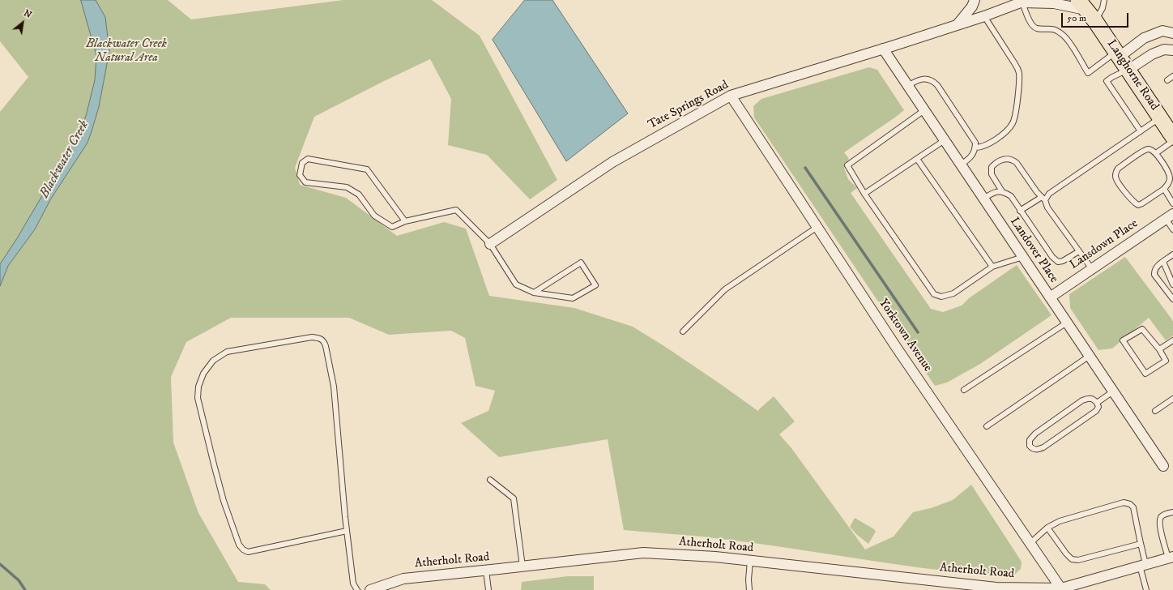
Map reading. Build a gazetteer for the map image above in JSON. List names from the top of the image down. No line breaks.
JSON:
{"streets":{"main road":["Langhorne Road"],"street":["Tate Springs Road","Lansdown Place","Landover Place","Yorktown Avenue","Atherholt Road"]},"crossings":[["Langhorne Road","Tate Springs Road"],["Tate Springs Road","Landover Place"],["Tate Springs Road","Yorktown Avenue"],["Lansdown Place","Landover Place"],["Yorktown Avenue","Atherholt Road"]],"water":["Blackwater Creek"],"parks":["Blackwater Creek Natural Area"],"scale_bar":"50 m","north":"top right"}
